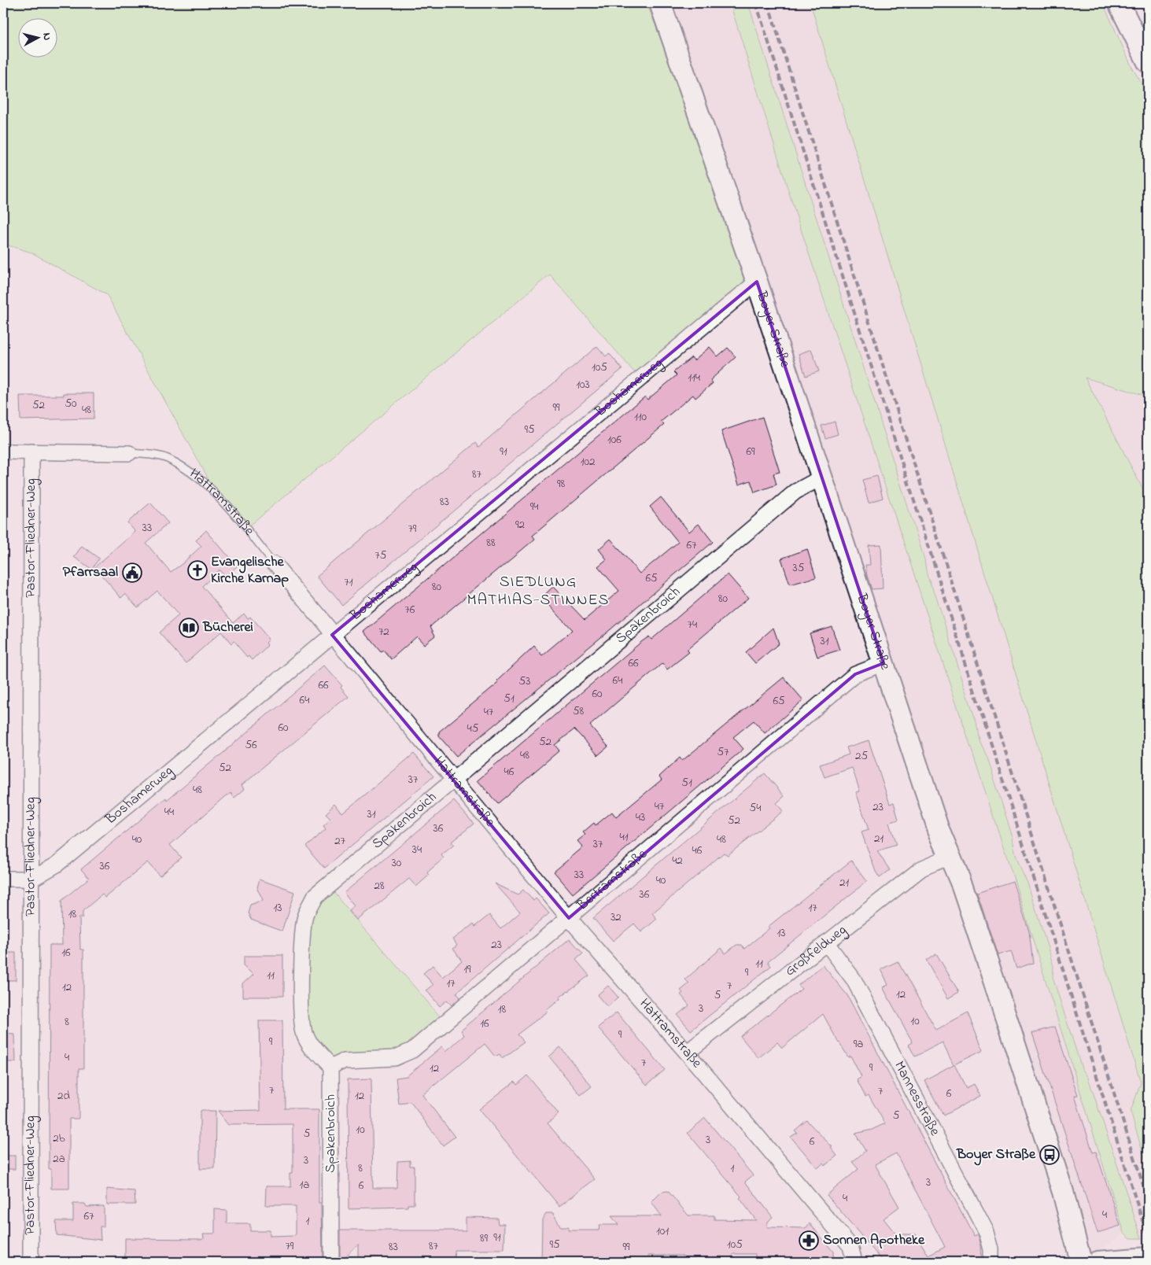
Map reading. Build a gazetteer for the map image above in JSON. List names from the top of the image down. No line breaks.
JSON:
{"streets":{"street":["Boyer Straße","Boshamerweg","Hattramstraße","Pastor-Fliedner-Weg","Spakenbroich","Bertramstraße","Großfeldweg","Mannesstraße"]},"crossings":[["Boyer Straße","Boshamerweg"],["Boyer Straße","Spakenbroich"],["Boyer Straße","Bertramstraße"],["Boyer Straße","Großfeldweg"],["Boshamerweg","Hattramstraße"],["Boshamerweg","Pastor-Fliedner-Weg"],["Hattramstraße","Pastor-Fliedner-Weg"],["Hattramstraße","Spakenbroich"],["Hattramstraße","Bertramstraße"],["Hattramstraße","Großfeldweg"],["Spakenbroich","Bertramstraße"],["Großfeldweg","Mannesstraße"]],"districts":["SIEDLUNG MATHIAS-STINNES"],"places":{"church":["Evangelische Kirche Karnap"],"public building":["Pfarrsaal"],"library":["Bücherei"],"bus stop":["Boyer Straße"],"pharmacy":["Sonnen Apotheke"]},"house_numbers":["105","114","103","50","52","99","48","110","95","106","91","69","102","87","98","83","94","92","33","79","88","67","75","35","65","71","80","80","76","74","72","31","66","64","53","66","60","51","64","65","58","47","60","45","52","56","57","48","25","52","46","37","51","48","47","23","54","44","31","43","52","36","41","21","40","48","27","37","34","46","42","30","36","33","40","21","28","36","13","17","18","32","13","23","16","11","19","9","11","17","7","12","12","5","3","18","10","8","16","9","9","9a","4","7","9","12","7","7","6","2d","12","5","10","5","2b","3","6","2a","3","8","1","3","1a","6","4","4","67","1","101","91","89","95","105","79","87","83","99"],"north":"right"}
